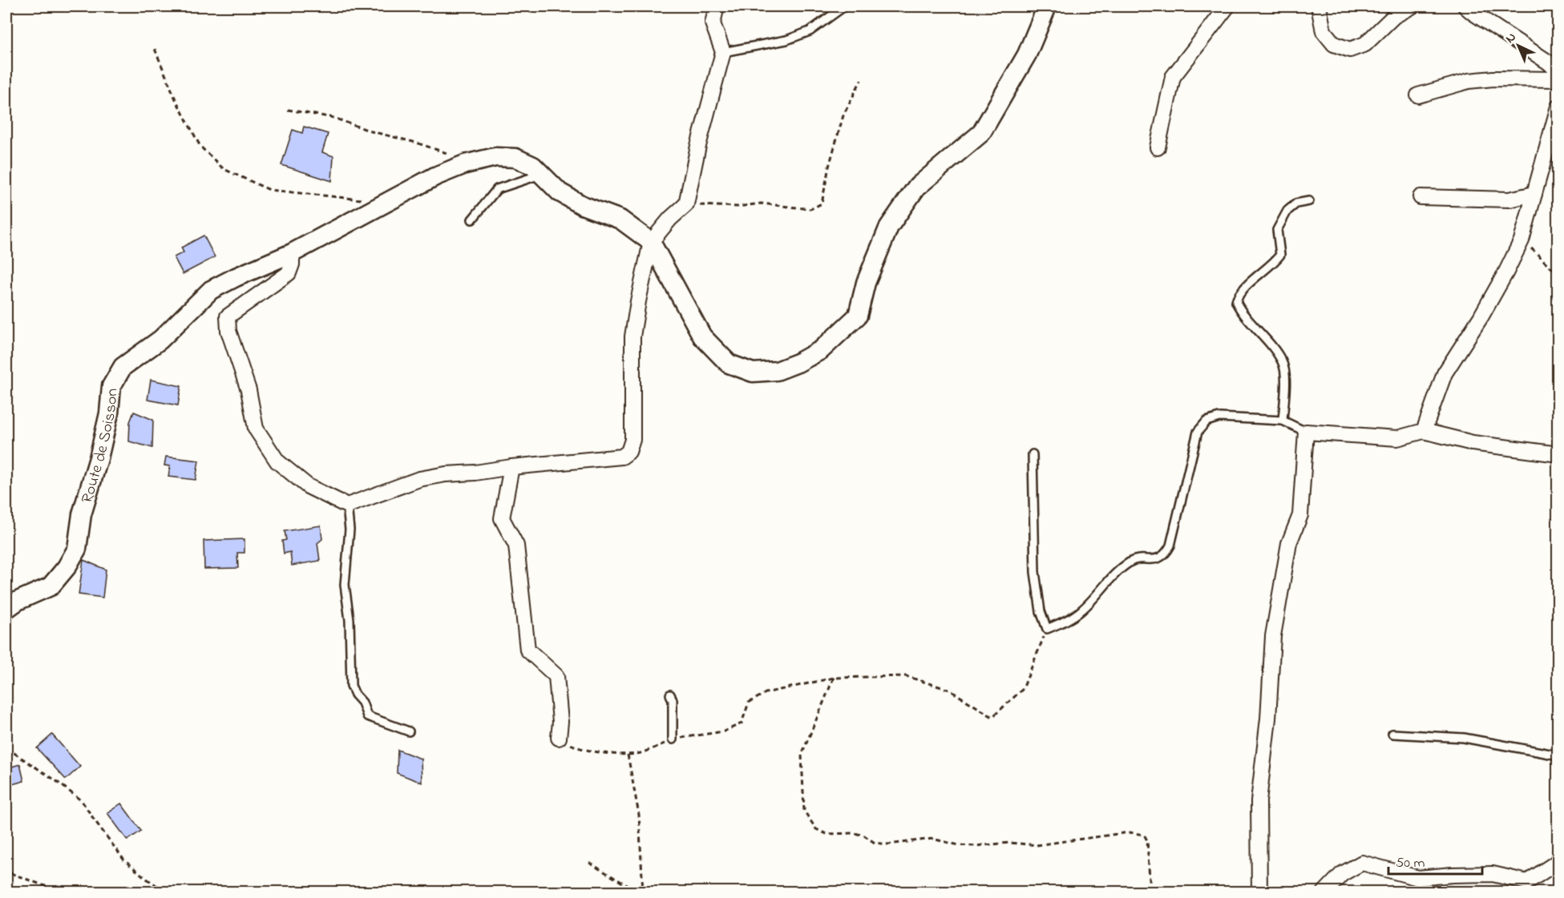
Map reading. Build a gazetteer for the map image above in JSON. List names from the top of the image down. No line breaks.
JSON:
{"streets":{"street":["Route de Soisson"]},"scale_bar":"50 m","north":"top left"}
